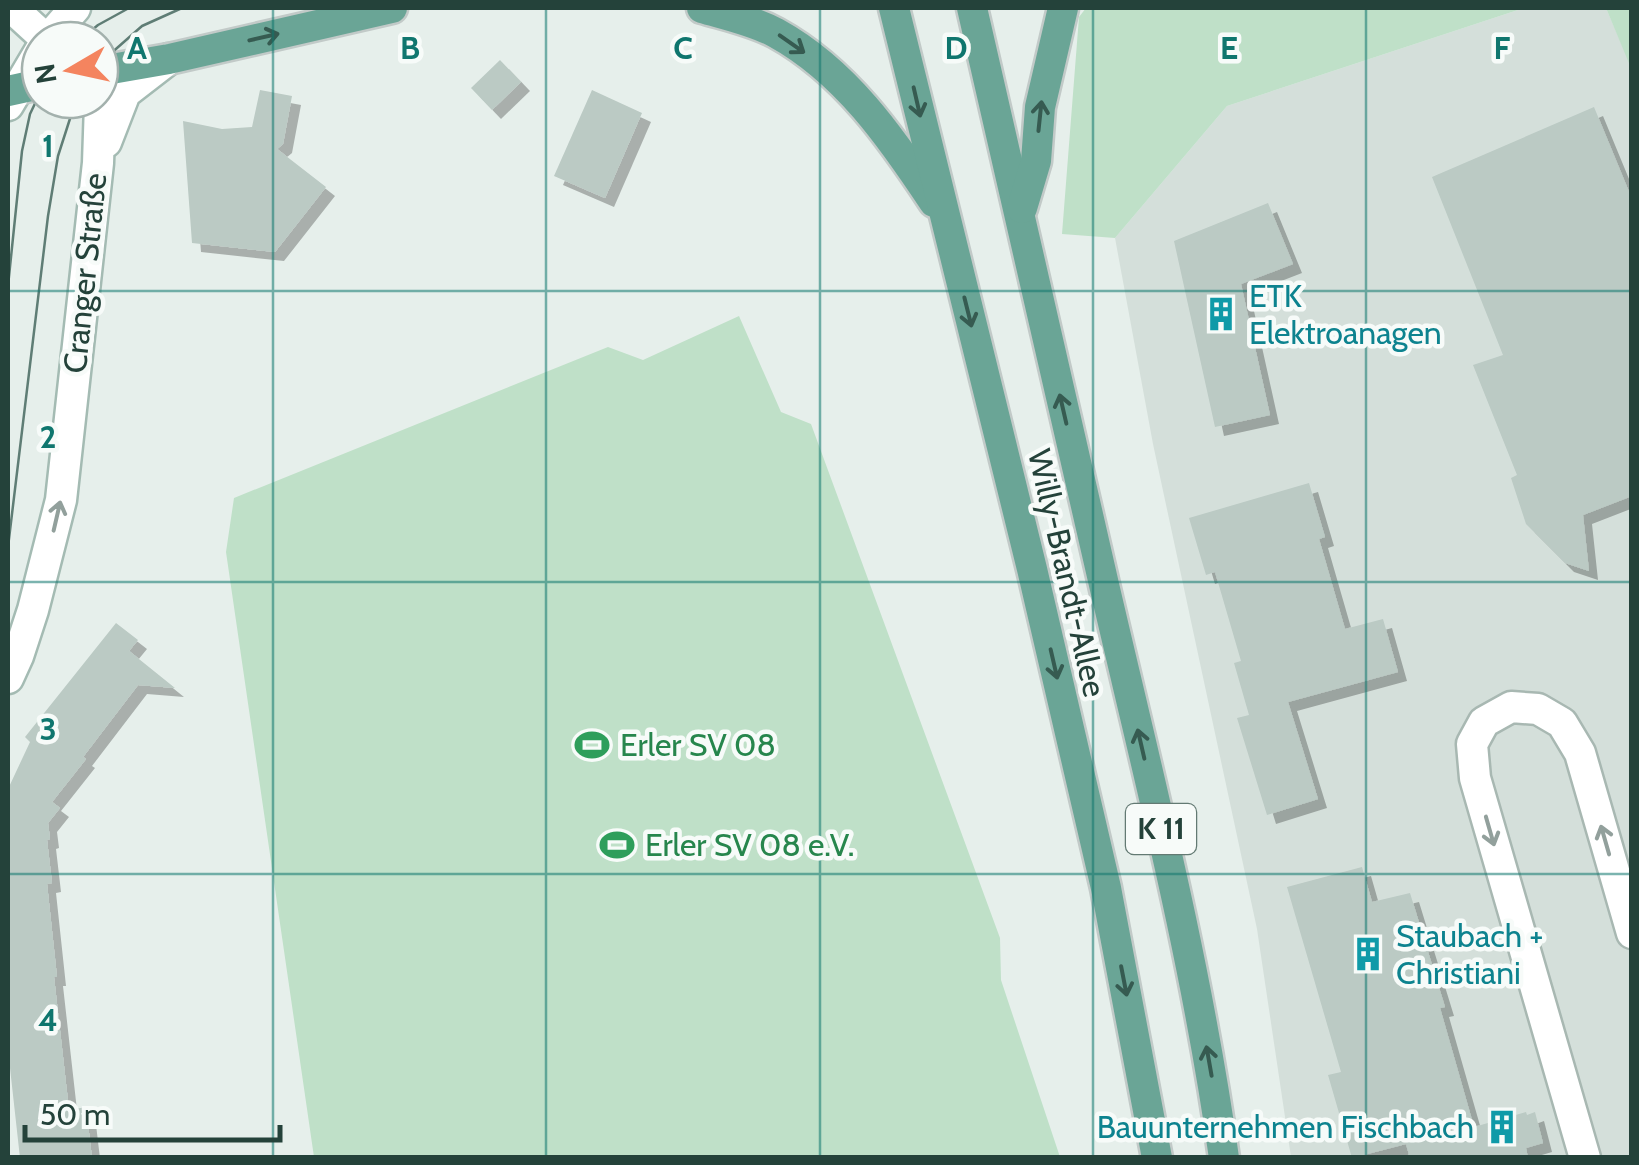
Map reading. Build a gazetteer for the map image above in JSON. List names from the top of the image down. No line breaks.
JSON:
{"streets":{"main road":["Cranger Straße","Willy-Brandt-Allee","K 11"]},"one_way":["Cranger Straße"],"places":{"building":["ETK Elektroanagen","Staubach + Christiani","Bauunternehmen Fischbach"],"sports":["Erler SV 08","Erler SV 08 e.V."]},"scale_bar":"50 m","north":"left","grid":{"columns":["A","B","C","D","E","F"],"rows":["1","2","3","4"]}}
